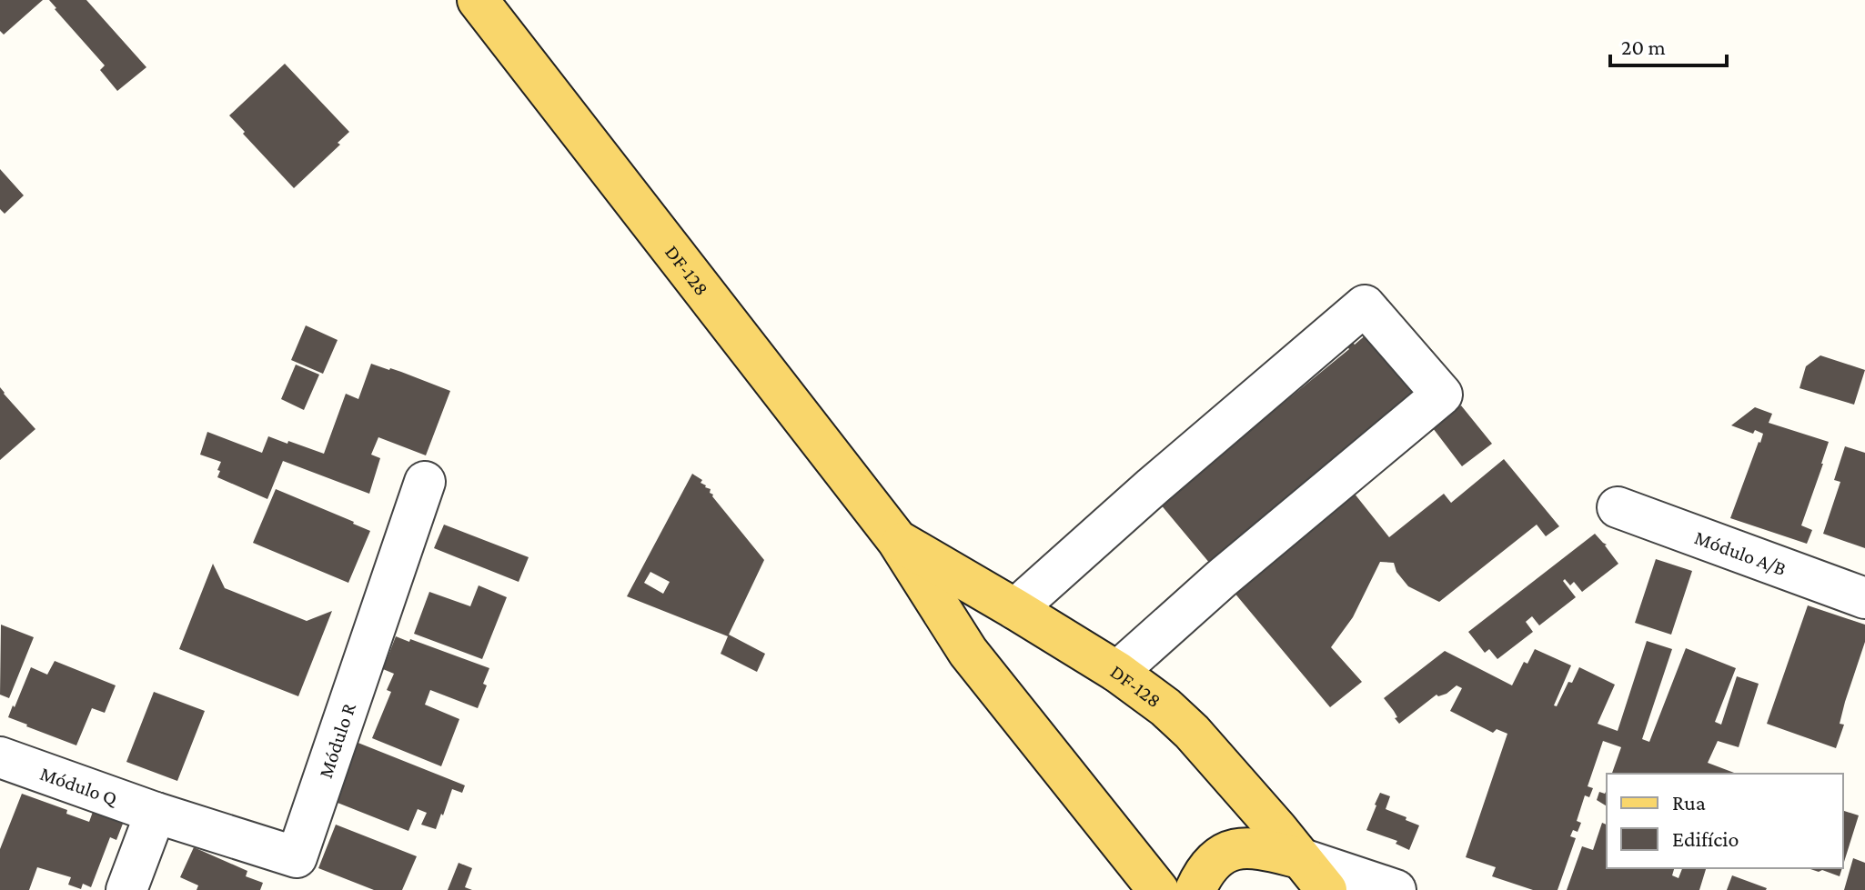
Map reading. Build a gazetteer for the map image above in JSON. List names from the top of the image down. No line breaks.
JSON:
{"streets":{"main road":["DF-128"],"street":["Módulo A/B","Módulo R","Módulo Q"]},"crossings":[["Módulo R","Módulo Q"]],"legend":["Rua","Edifício"],"scale_bar":"20 m"}
